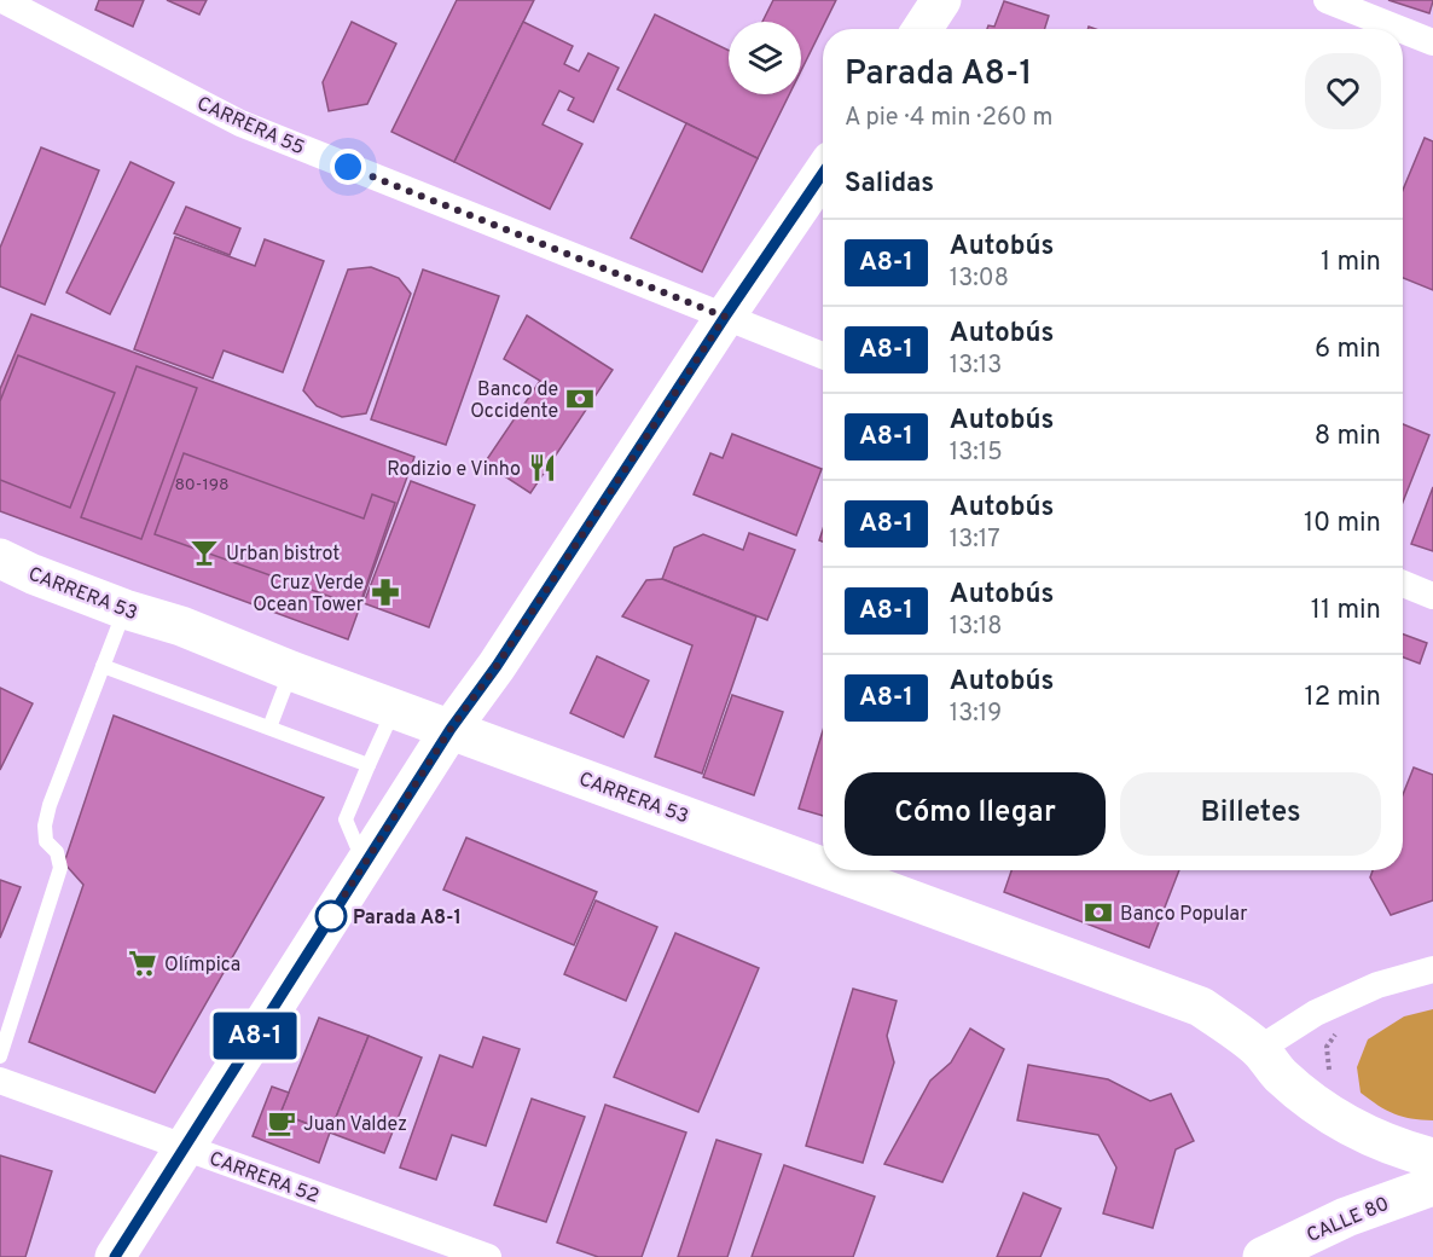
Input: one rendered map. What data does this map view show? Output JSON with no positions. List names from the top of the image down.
{
  "streets": {
    "main road": ["CARRERA 53", "CALLE 80"],
    "street": ["CARRERA 55", "CARRERA 52"]
  },
  "places": {
    "bank": ["Banco de Occidente", "Banco Popular"],
    "restaurant": ["Rodizio e Vinho"],
    "bar": ["Urban bistrot"],
    "pharmacy": ["Cruz Verde Ocean Tower"],
    "other": ["Parada A8-1"],
    "supermarket": ["Olímpica"],
    "cafe": ["Juan Valdez"]
  },
  "lines": ["bus line A8-1"],
  "house_numbers": ["80-198"],
  "page": {
    "on_map": "A8-1",
    "heading": [
      ["Parada A8-1", "A pie · 4 min · 260 m"],
      "Salidas"
    ],
    "list": [
      {
        "mark": "A8-1",
        "name": "Autobús",
        "note": "13:08",
        "value": "1 min"
      },
      {
        "mark": "A8-1",
        "name": "Autobús",
        "note": "13:13",
        "value": "6 min"
      },
      {
        "mark": "A8-1",
        "name": "Autobús",
        "note": "13:15",
        "value": "8 min"
      },
      {
        "mark": "A8-1",
        "name": "Autobús",
        "note": "13:17",
        "value": "10 min"
      },
      {
        "mark": "A8-1",
        "name": "Autobús",
        "note": "13:18",
        "value": "11 min"
      },
      {
        "mark": "A8-1",
        "name": "Autobús",
        "note": "13:19",
        "value": "12 min"
      }
    ],
    "buttons": ["Cómo llegar", "Billetes"]
  }
}
